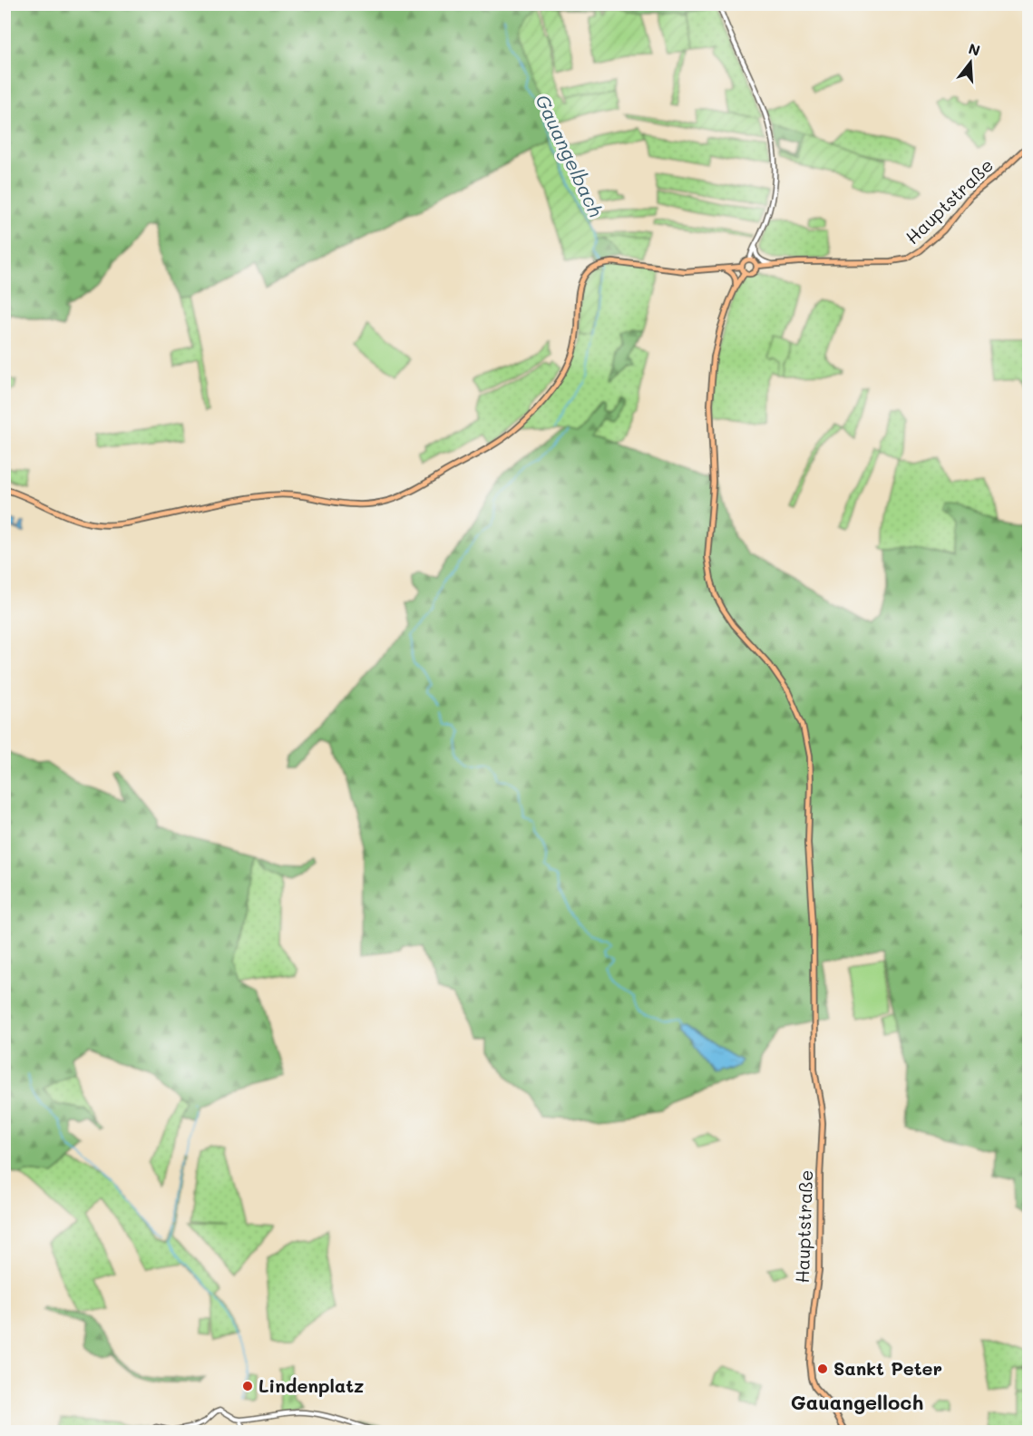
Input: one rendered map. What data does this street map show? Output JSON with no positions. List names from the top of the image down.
{
  "streets": {
    "main road": ["Hauptstraße"]
  },
  "districts": ["Gauangelloch"],
  "water": ["Gauangelbach"],
  "places": ["Sankt Peter", "Lindenplatz"],
  "north": "top"
}
